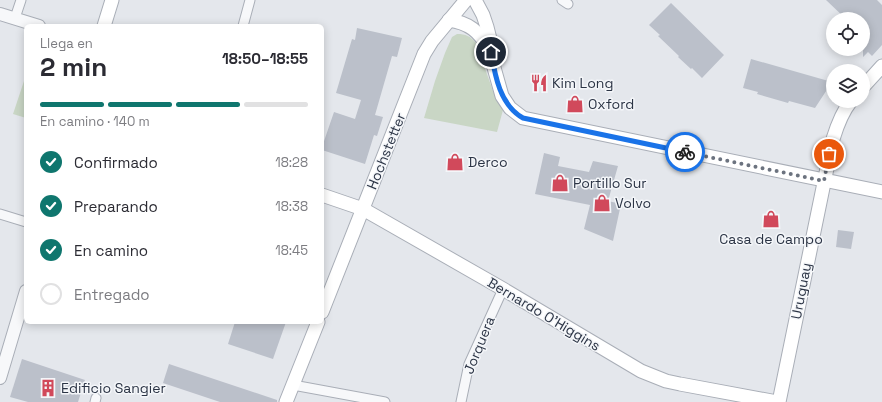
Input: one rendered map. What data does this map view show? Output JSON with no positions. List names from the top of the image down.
{
  "streets": {
    "main road": ["Hochstetter", "Uruguay", "Bernardo O'Higgins"],
    "street": ["Jorquera"]
  },
  "crossings": [
    ["Hochstetter", "Bernardo O'Higgins"],
    ["Uruguay", "Bernardo O'Higgins"],
    ["Bernardo O'Higgins", "Jorquera"]
  ],
  "places": {
    "restaurant": ["Kim Long"],
    "shop": [
      "Oxford",
      "Derco",
      "Portillo Sur",
      "Volvo",
      "Casa de Campo"
    ],
    "building": ["Edificio Sangier"]
  },
  "page": {
    "heading": ["2 min", "Llega en", "18:50–18:55"],
    "bar": "En camino · 140 m",
    "list": [
      ["Confirmado", "18:28"],
      ["Preparando", "18:38"],
      ["En camino", "18:45"],
      "Entregado"
    ]
  }
}
